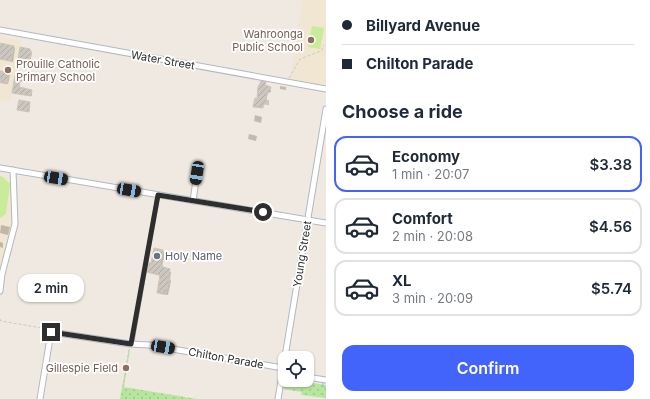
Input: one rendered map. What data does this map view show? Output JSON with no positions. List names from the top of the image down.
{
  "streets": {
    "street": ["Water Street", "Young Street", "Chilton Parade"]
  },
  "places": [
    "Wahroonga Public School",
    "Prouille Catholic Primary School",
    "Holy Name",
    "Gillespie Field"
  ],
  "page": {
    "banner": ["Billyard Avenue", "Chilton Parade"],
    "heading": "Choose a ride",
    "list": [
      {
        "name": "Economy",
        "note": "1 min · 20:07",
        "value": "$3.38"
      },
      {
        "name": "Comfort",
        "note": "2 min · 20:08",
        "value": "$4.56"
      },
      {
        "name": "XL",
        "note": "3 min · 20:09",
        "value": "$5.74"
      }
    ],
    "bubble": "2 min",
    "buttons": "Confirm"
  }
}
